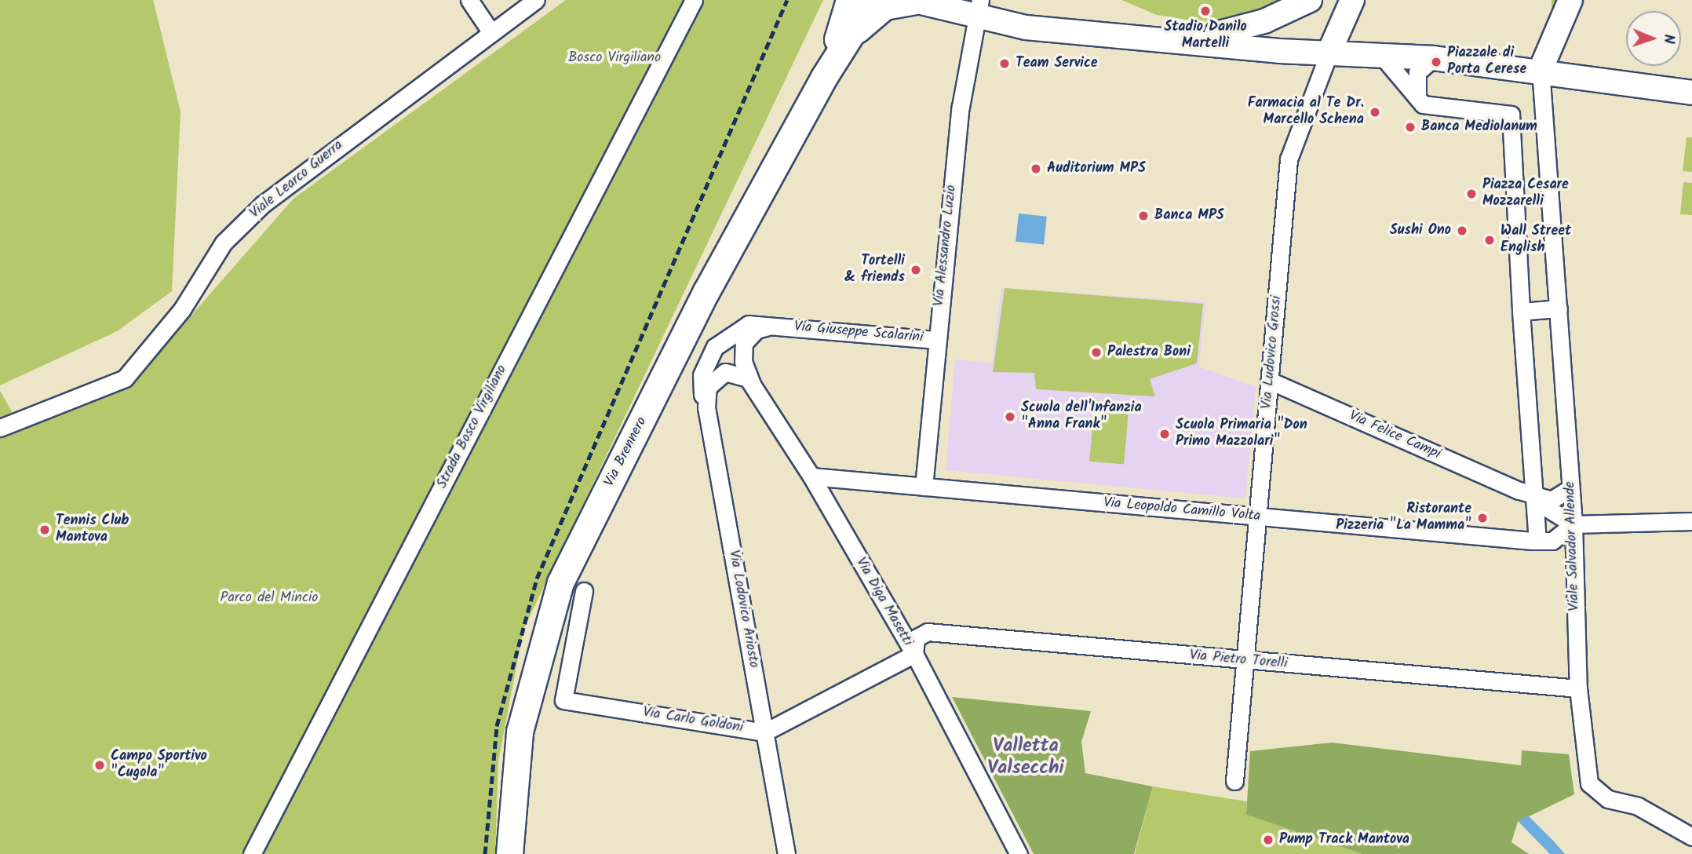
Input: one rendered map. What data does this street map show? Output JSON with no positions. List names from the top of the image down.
{
  "streets": {
    "main road": ["Via Brennero"],
    "street": [
      "Viale Learco Guerra",
      "Via Alessandro Luzio",
      "Via Giuseppe Scalarini",
      "Via Ludovico Grossi",
      "Strada Bosco Virgiliano",
      "Via Felice Campi",
      "Via Leopoldo Camillo Volta",
      "Viale Salvador Allende",
      "Via Diga Masetti",
      "Via Lodovico Ariosto",
      "Via Pietro Torelli",
      "Via Carlo Goldoni"
    ]
  },
  "crossings": [
    ["Via Alessandro Luzio", "Via Giuseppe Scalarini"],
    ["Via Alessandro Luzio", "Via Leopoldo Camillo Volta"],
    ["Via Giuseppe Scalarini", "Via Diga Masetti"],
    ["Via Giuseppe Scalarini", "Via Lodovico Ariosto"],
    ["Via Ludovico Grossi", "Via Felice Campi"],
    ["Via Ludovico Grossi", "Via Leopoldo Camillo Volta"],
    ["Via Ludovico Grossi", "Via Pietro Torelli"],
    ["Via Felice Campi", "Viale Salvador Allende"],
    ["Via Leopoldo Camillo Volta", "Viale Salvador Allende"],
    ["Via Leopoldo Camillo Volta", "Via Diga Masetti"],
    ["Viale Salvador Allende", "Via Pietro Torelli"],
    ["Via Diga Masetti", "Via Lodovico Ariosto"],
    ["Via Diga Masetti", "Via Pietro Torelli"],
    ["Via Lodovico Ariosto", "Via Carlo Goldoni"]
  ],
  "districts": ["Valletta Valsecchi"],
  "parks": ["Bosco Virgiliano", "Parco del Mincio"],
  "places": [
    "Stadio Danilo Martelli",
    "Piazzale di Porta Cerese",
    "Team Service",
    "Farmacia al Te Dr. Marcello Schena",
    "Banca Mediolanum",
    "Auditorium MPS",
    "Piazza Cesare Mozzarelli",
    "Banca MPS",
    "Sushi Ono",
    "Wall Street English",
    "Tortelli & friends",
    "Palestra Boni",
    "Scuola dell'Infanzia \"Anna Frank\"",
    "Scuola Primaria \"Don Primo Mazzolari\"",
    "Ristorante Pizzeria \"La Mamma\"",
    "Tennis Club Mantova",
    "Campo Sportivo \"Cugola\"",
    "Pump Track Mantova"
  ],
  "north": "right"
}
